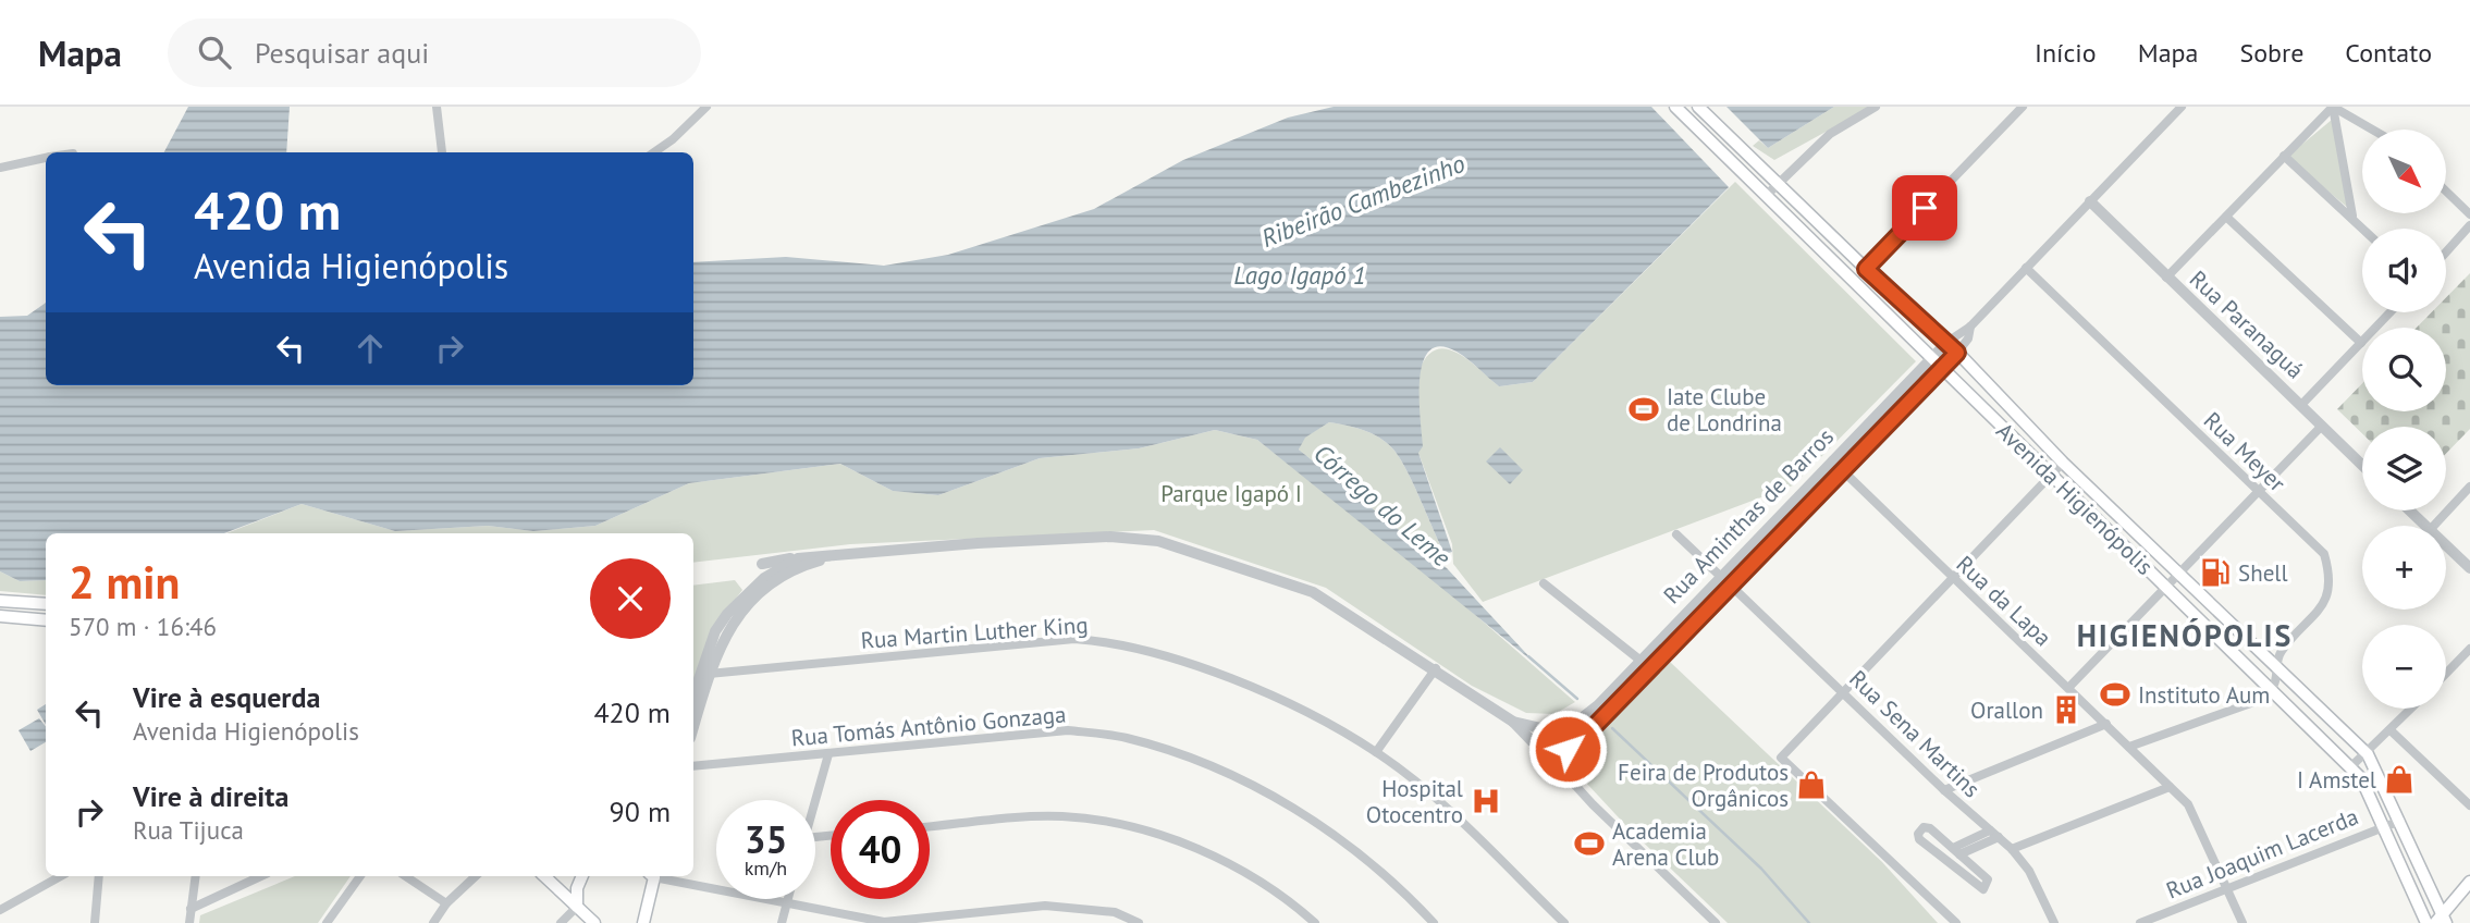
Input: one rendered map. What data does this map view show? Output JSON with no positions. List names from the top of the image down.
{
  "streets": {
    "main road": ["Avenida Higienópolis"],
    "street": [
      "Rua Paranaguá",
      "Rua Meyer",
      "Rua Aminthas de Barros",
      "Rua da Lapa",
      "Rua Martin Luther King",
      "Rua Tomás Antônio Gonzaga",
      "Rua Sena Martins",
      "Rua Joaquim Lacerda"
    ]
  },
  "crossings": [
    ["Rua Paranaguá", "Rua Aminthas de Barros"],
    ["Rua Meyer", "Avenida Higienópolis"],
    ["Rua Meyer", "Rua Aminthas de Barros"],
    ["Avenida Higienópolis", "Rua Aminthas de Barros"],
    ["Avenida Higienópolis", "Rua Joaquim Lacerda"],
    ["Rua Aminthas de Barros", "Rua da Lapa"],
    ["Rua Aminthas de Barros", "Rua Sena Martins"],
    ["Rua da Lapa", "Rua Joaquim Lacerda"]
  ],
  "districts": ["HIGIENÓPOLIS"],
  "water": ["Ribeirão Cambezinho", "Lago Igapó 1", "Córrego do Leme"],
  "parks": ["Parque Igapó I"],
  "places": {
    "sports": ["Iate Clube de Londrina", "Instituto Aum", "Academia Arena Club"],
    "fuel station": ["Shell"],
    "building": ["Orallon"],
    "shop": ["I Amstel", "Feira de Produtos Orgânicos"],
    "hospital": ["Hospital Otocentro"]
  },
  "north": "bottom right",
  "page": {
    "header": "Mapa",
    "search": "Pesquisar aqui",
    "nav": [
      "Início",
      "Mapa",
      "Sobre",
      "Contato"
    ],
    "map_buttons": ["+", "−"],
    "turn": ["420 m", "Avenida Higienópolis"],
    "heading": ["2 min", "570 m · 16:46"],
    "list": [
      {
        "name": "Vire à esquerda",
        "note": "Avenida Higienópolis",
        "value": "420 m"
      },
      {
        "name": "Vire à direita",
        "note": "Rua Tijuca",
        "value": "90 m"
      }
    ],
    "speed": "35 km/h",
    "limit": "40"
  }
}
